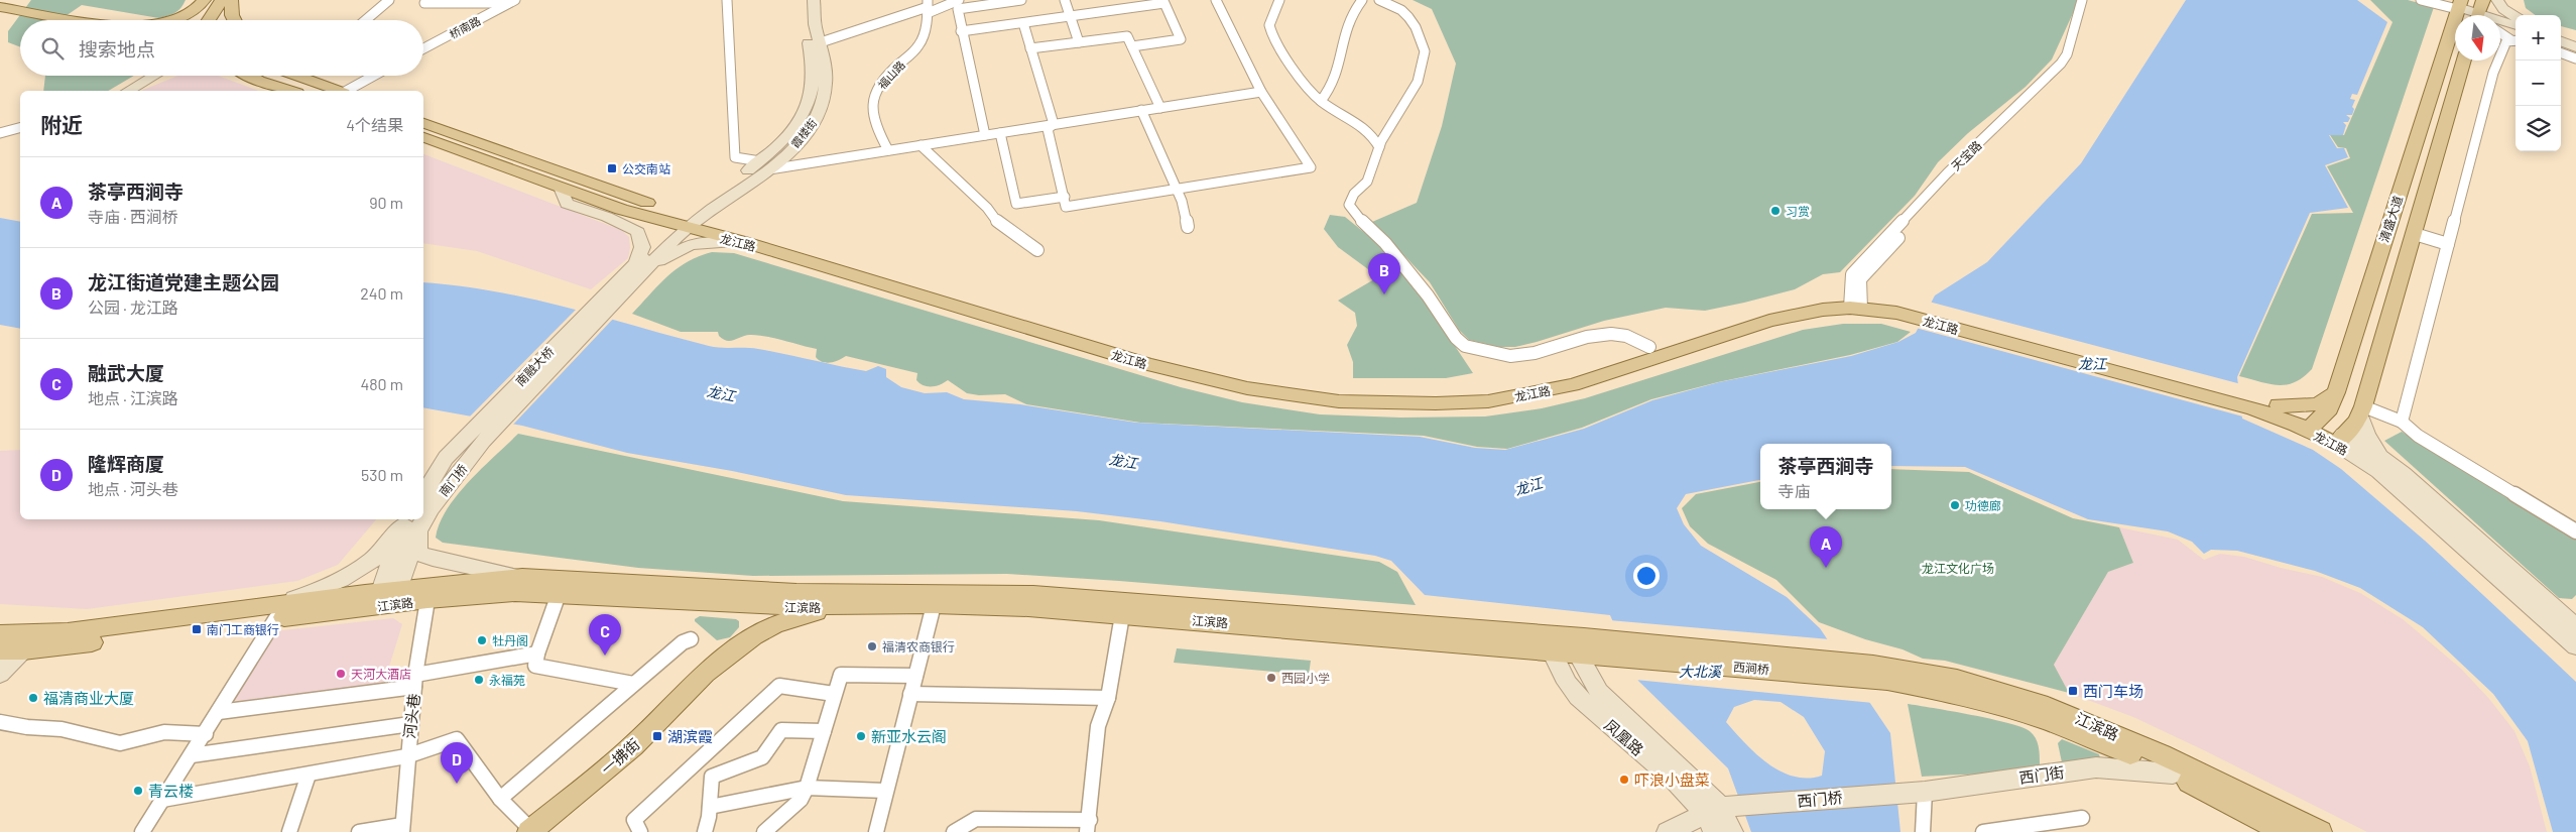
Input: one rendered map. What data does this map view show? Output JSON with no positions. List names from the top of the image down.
{
  "streets": {
    "main road": [
      "清盛大道",
      "龙江路",
      "江滨路",
      "西涧桥",
      "一拂街"
    ],
    "street": [
      "桥南路",
      "福山路",
      "霞楼街",
      "天宝路",
      "南融大桥",
      "南门桥",
      "河头巷",
      "凤凰路",
      "西门街",
      "西门桥"
    ]
  },
  "crossings": [
    ["霞楼街", "龙江路"],
    ["天宝路", "龙江路"],
    ["清盛大道", "龙江路"],
    ["南融大桥", "南门桥"],
    ["南门桥", "江滨路"],
    ["江滨路", "西涧桥"],
    ["江滨路", "河头巷"],
    ["江滨路", "凤凰路"],
    ["江滨路", "一拂街"],
    ["江滨路", "西门街"],
    ["凤凰路", "西门桥"],
    ["西门街", "西门桥"]
  ],
  "water": ["龙江", "大北溪"],
  "parks": ["龙江文化广场"],
  "places": {
    "transit": [
      "公交南站",
      "南门工商银行",
      "西门车场",
      "湖滨霞"
    ],
    "other": [
      "习赏",
      "功德廊",
      "牡丹阁",
      "福清农商银行",
      "天河大酒店",
      "西园小学",
      "永福苑",
      "福清商业大厦",
      "新亚水云阁",
      "吓浪小盘菜",
      "青云楼"
    ]
  },
  "north": "bottom",
  "page": {
    "map_buttons": ["+", "−"],
    "search": "搜索地点",
    "heading": ["附近", "4个结果"],
    "list": [
      {
        "mark": "A",
        "name": "茶亭西涧寺",
        "note": "寺庙 · 西涧桥",
        "value": "90 m"
      },
      {
        "mark": "B",
        "name": "龙江街道党建主题公园",
        "note": "公园 · 龙江路",
        "value": "240 m"
      },
      {
        "mark": "C",
        "name": "融武大厦",
        "note": "地点 · 江滨路",
        "value": "480 m"
      },
      {
        "mark": "D",
        "name": "隆辉商厦",
        "note": "地点 · 河头巷",
        "value": "530 m"
      }
    ],
    "pins": [
      "B",
      "A",
      "C",
      "D"
    ],
    "popup": ["茶亭西涧寺", "寺庙"]
  }
}
